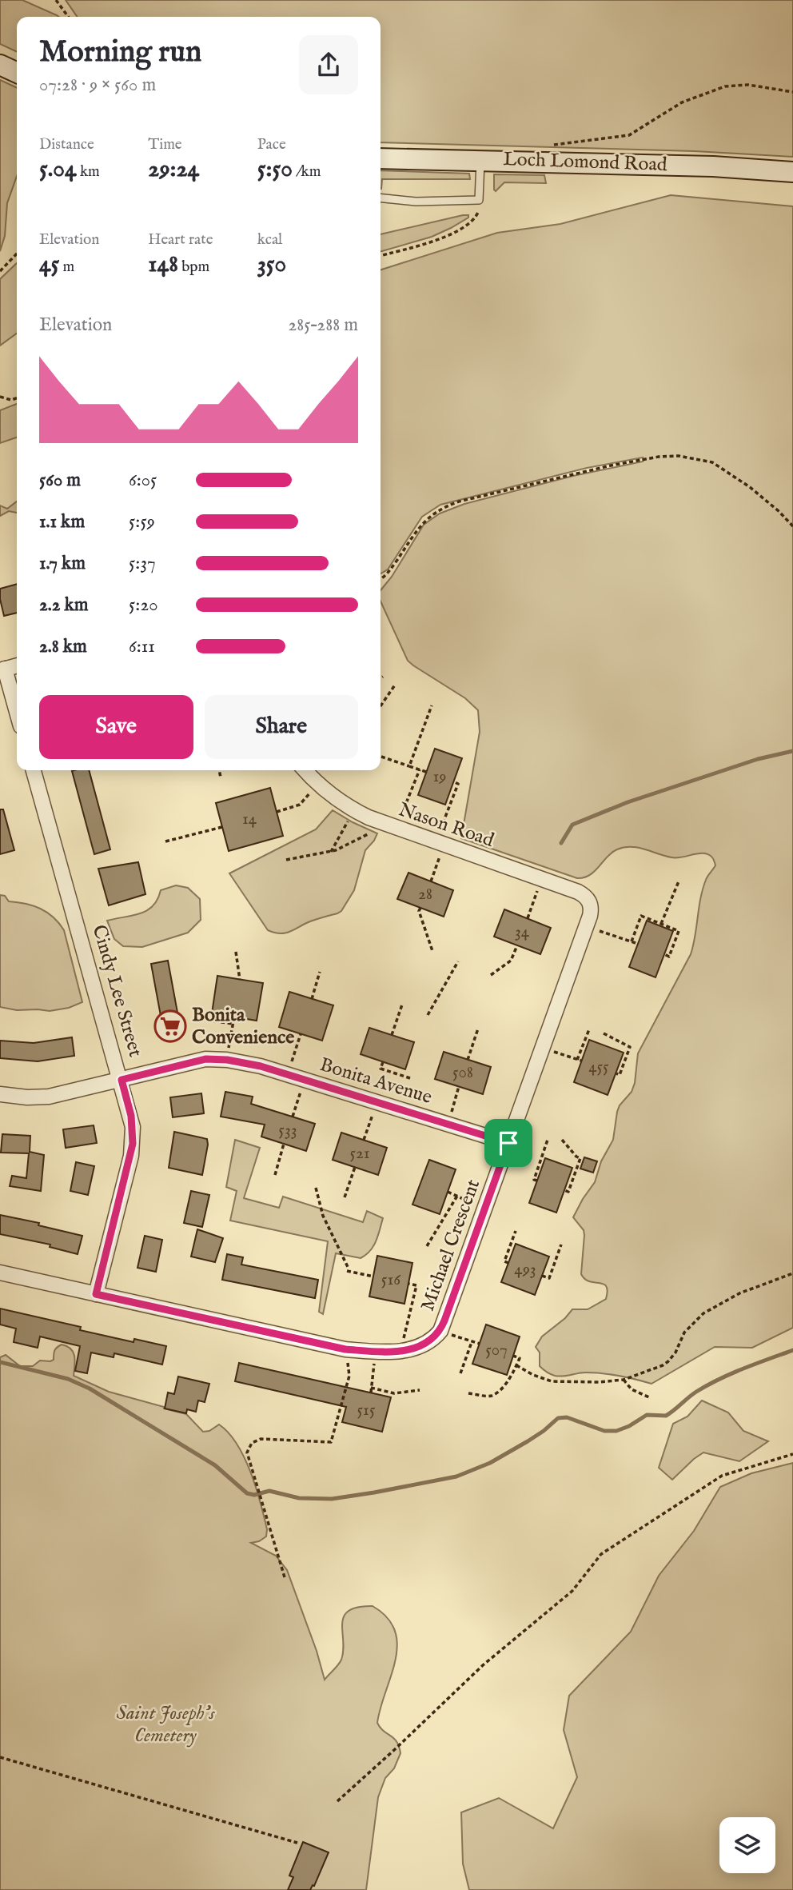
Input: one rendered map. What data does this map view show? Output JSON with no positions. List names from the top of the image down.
{
  "streets": {
    "main road": ["Loch Lomond Road"],
    "street": [
      "Nason Road",
      "Cindy Lee Street",
      "Bonita Avenue",
      "Michael Crescent"
    ]
  },
  "crossings": [
    ["Nason Road", "Michael Crescent"],
    ["Cindy Lee Street", "Bonita Avenue"],
    ["Cindy Lee Street", "Michael Crescent"],
    ["Bonita Avenue", "Michael Crescent"]
  ],
  "parks": ["Saint Joseph's Cemetery"],
  "places": {
    "supermarket": ["Bonita Convenience"]
  },
  "house_numbers": [
    "19",
    "14",
    "28",
    "34",
    "455",
    "508",
    "533",
    "521",
    "493",
    "516",
    "507",
    "515"
  ],
  "page": {
    "heading": ["Morning run", "07:28 · 9 × 560 m"],
    "stats": [
      ["Distance", "5.04 km"],
      ["Time", "29:24"],
      ["Pace", "5:50 /km"],
      ["Elevation", "45 m"],
      ["Heart rate", "148 bpm"],
      ["kcal", "350"]
    ],
    "chart": ["Elevation", "285–288 m"],
    "list": [
      {
        "name": "560 m",
        "note": "6:05"
      },
      {
        "name": "1.1 km",
        "note": "5:59"
      },
      {
        "name": "1.7 km",
        "note": "5:37"
      },
      {
        "name": "2.2 km",
        "note": "5:20"
      },
      {
        "name": "2.8 km",
        "note": "6:11"
      }
    ],
    "buttons": ["Save", "Share"]
  }
}
